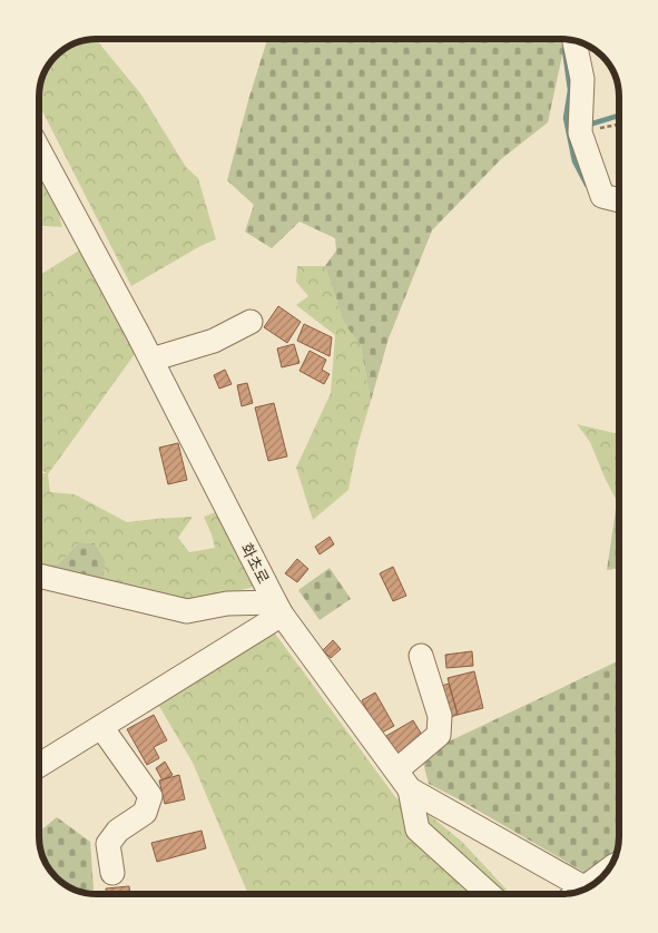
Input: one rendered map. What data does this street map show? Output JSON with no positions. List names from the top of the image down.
{
  "streets": {
    "street": ["화초로"]
  }
}
